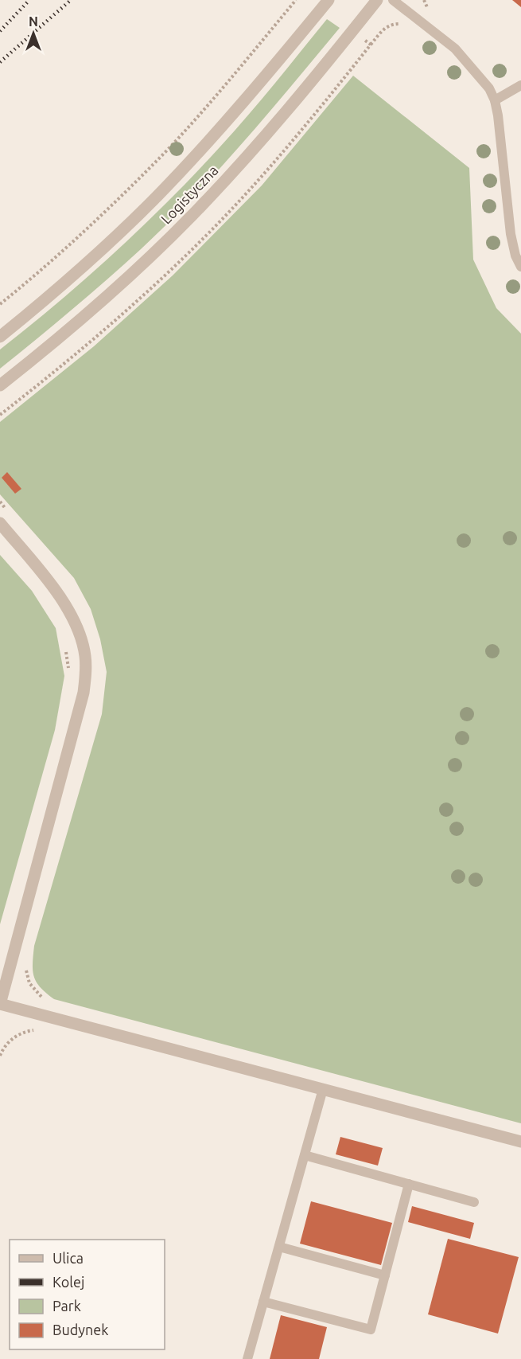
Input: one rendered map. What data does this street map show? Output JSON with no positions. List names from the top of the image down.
{
  "streets": {
    "street": ["Logistyczna"]
  },
  "legend": [
    "Ulica",
    "Kolej",
    "Park",
    "Budynek"
  ],
  "north": "top"
}
